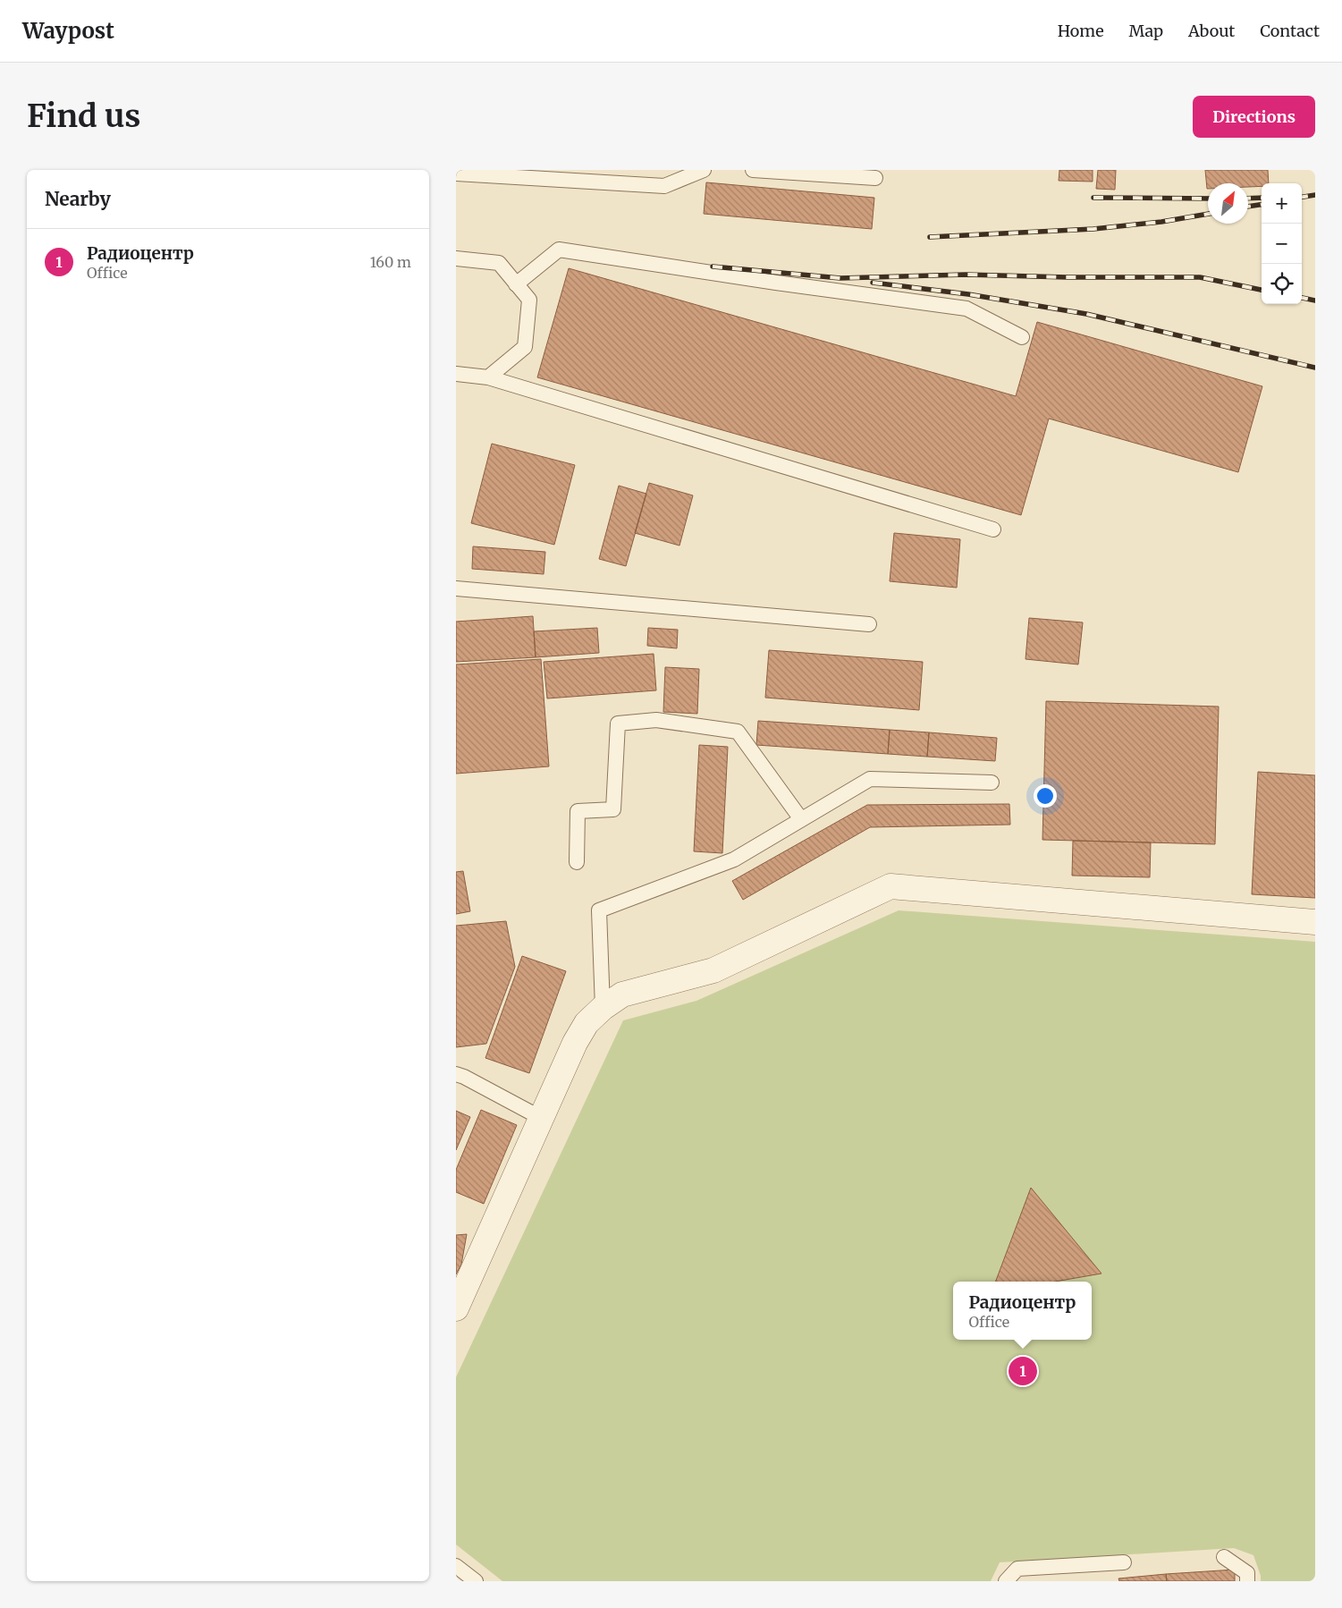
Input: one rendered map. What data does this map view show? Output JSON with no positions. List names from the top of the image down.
{
  "north": "top right",
  "page": {
    "header": "Waypost",
    "nav": [
      "Home",
      "Map",
      "About",
      "Contact"
    ],
    "buttons": "Directions",
    "title": "Find us",
    "heading": "Nearby",
    "map_buttons": ["+", "−"],
    "list": [
      {
        "mark": "1",
        "name": "Радиоцентр",
        "note": "Office",
        "value": "160 m"
      }
    ],
    "popup": ["Радиоцентр", "Office"],
    "pins": "1"
  }
}
